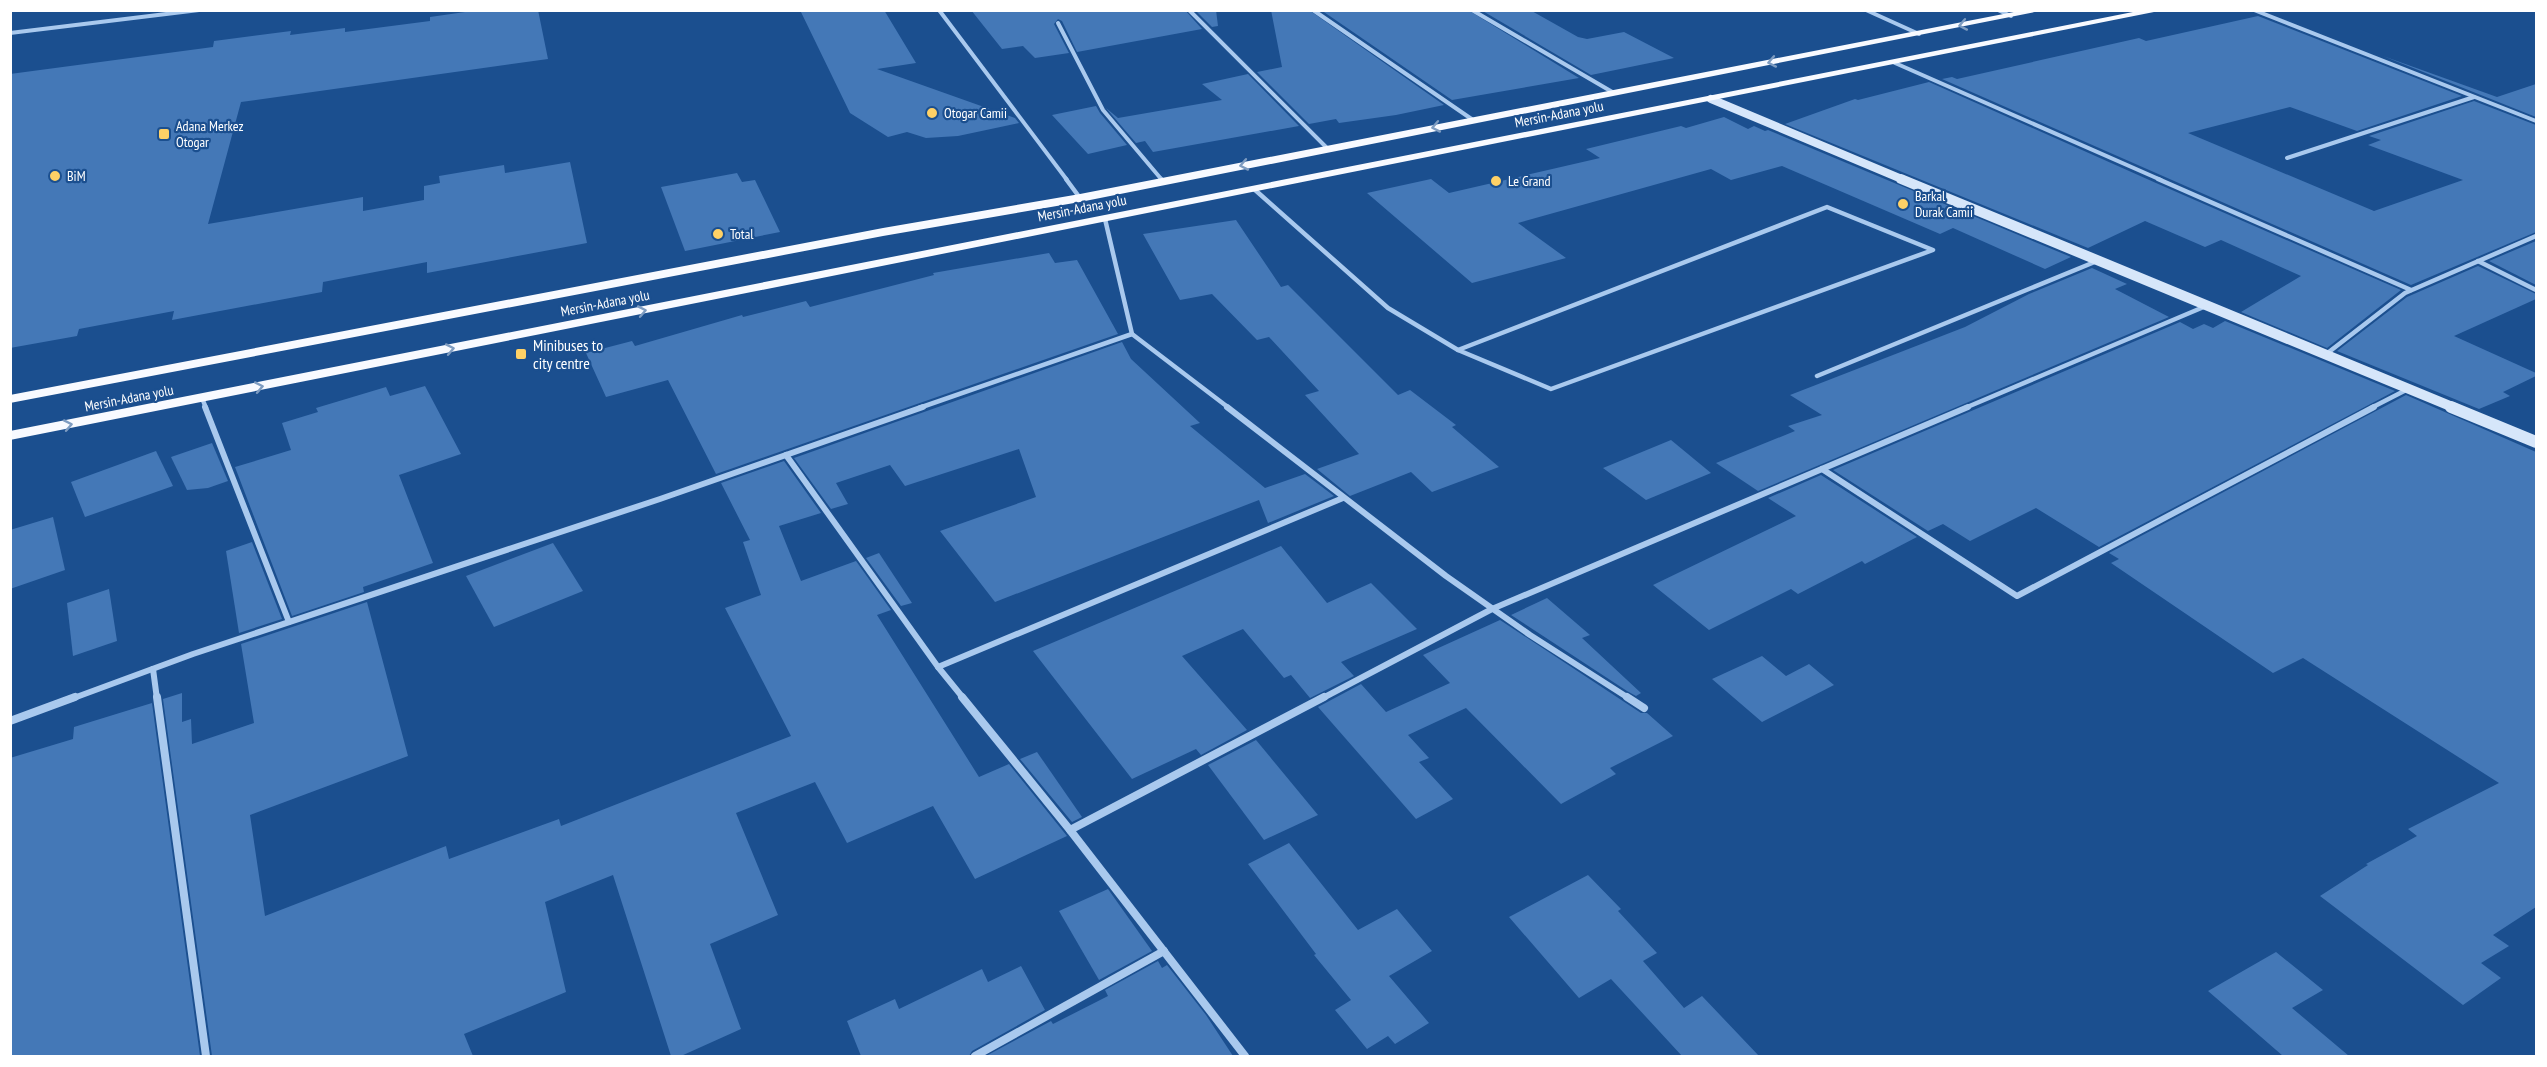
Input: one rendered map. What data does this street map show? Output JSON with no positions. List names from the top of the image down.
{
  "streets": {
    "highway": ["Mersin-Adana yolu"]
  },
  "places": {
    "other": [
      "Otogar Camii",
      "BiM",
      "Le Grand",
      "Barkal Durak Camii",
      "Total"
    ],
    "transit": ["Adana Merkez Otogar", "Minibuses to city centre"]
  }
}
